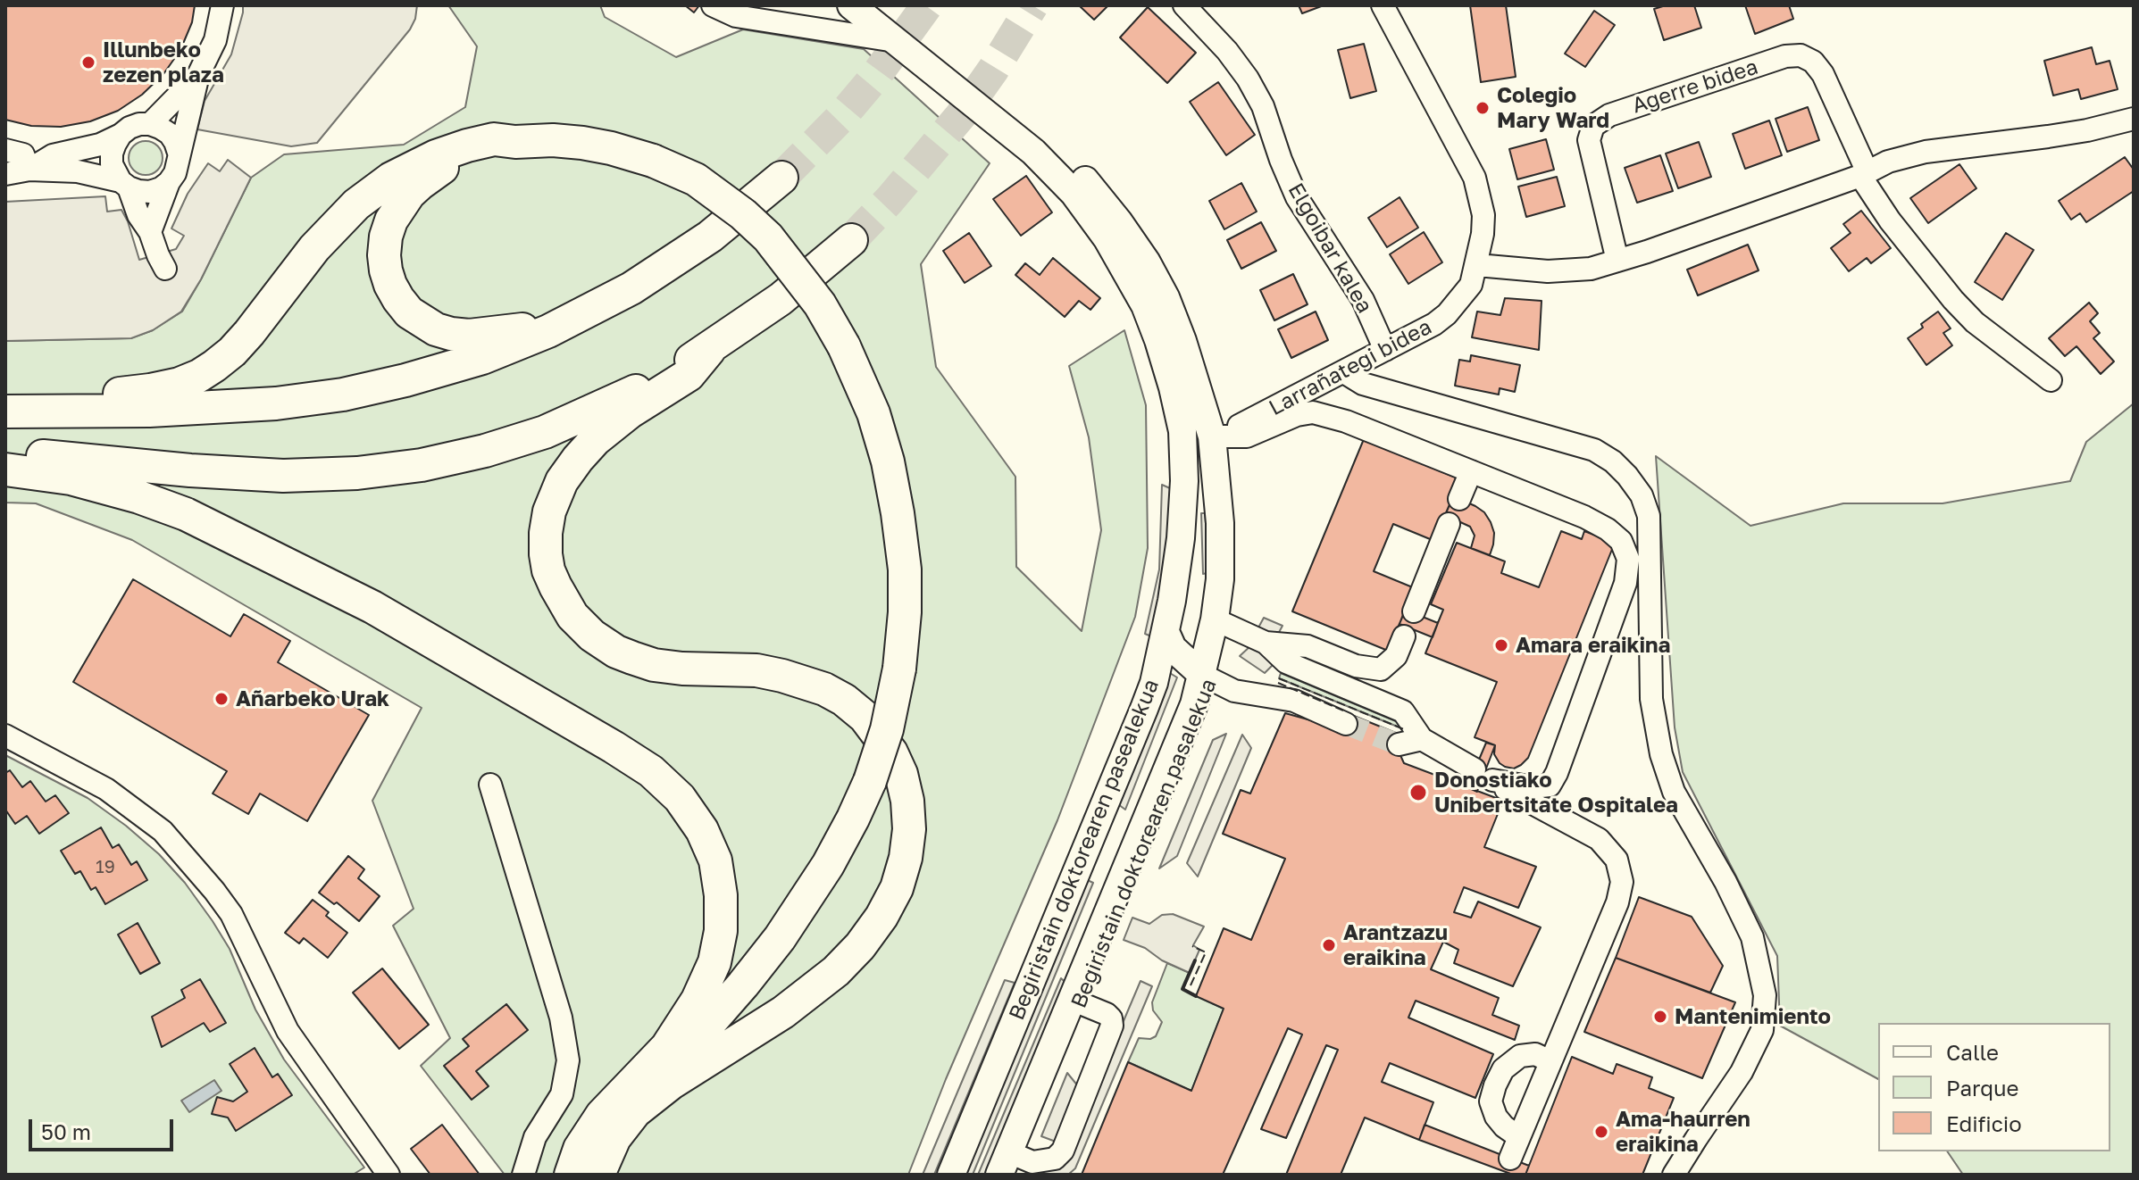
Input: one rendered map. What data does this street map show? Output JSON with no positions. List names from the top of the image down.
{
  "streets": {
    "main road": ["Begiristain doktorearen pasealekua"],
    "street": [
      "Agerre bidea",
      "Elgoibar kalea",
      "Larrañategi bidea",
      "Begiristain doktorearen pasalekua"
    ]
  },
  "crossings": [
    ["Elgoibar kalea", "Larrañategi bidea"],
    ["Larrañategi bidea", "Begiristain doktorearen pasealekua"]
  ],
  "places": [
    "Illunbeko zezen plaza",
    "Colegio Mary Ward",
    "Amara eraikina",
    "Añarbeko Urak",
    "Donostiako Unibertsitate Ospitalea",
    "Arantzazu eraikina",
    "Mantenimiento",
    "Ama-haurren eraikina"
  ],
  "house_numbers": ["19"],
  "legend": ["Calle", "Parque", "Edificio"],
  "scale_bar": "50 m"
}
